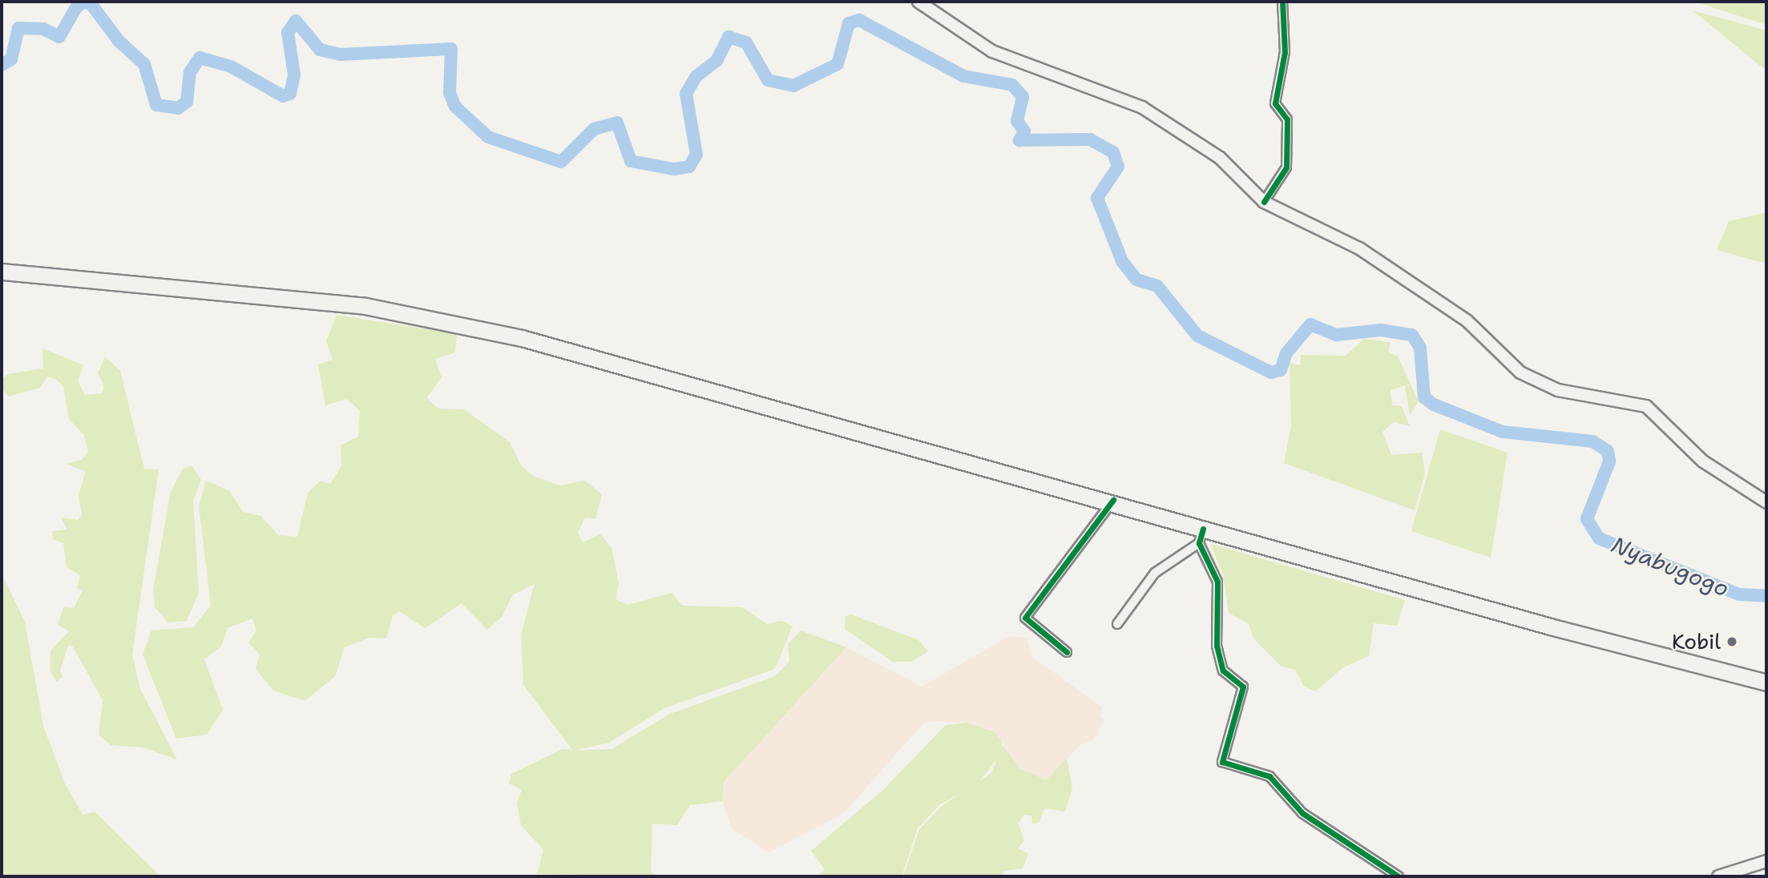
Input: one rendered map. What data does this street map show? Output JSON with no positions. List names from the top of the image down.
{
  "water": ["Nyabugogo"],
  "places": ["Kobil"]
}
